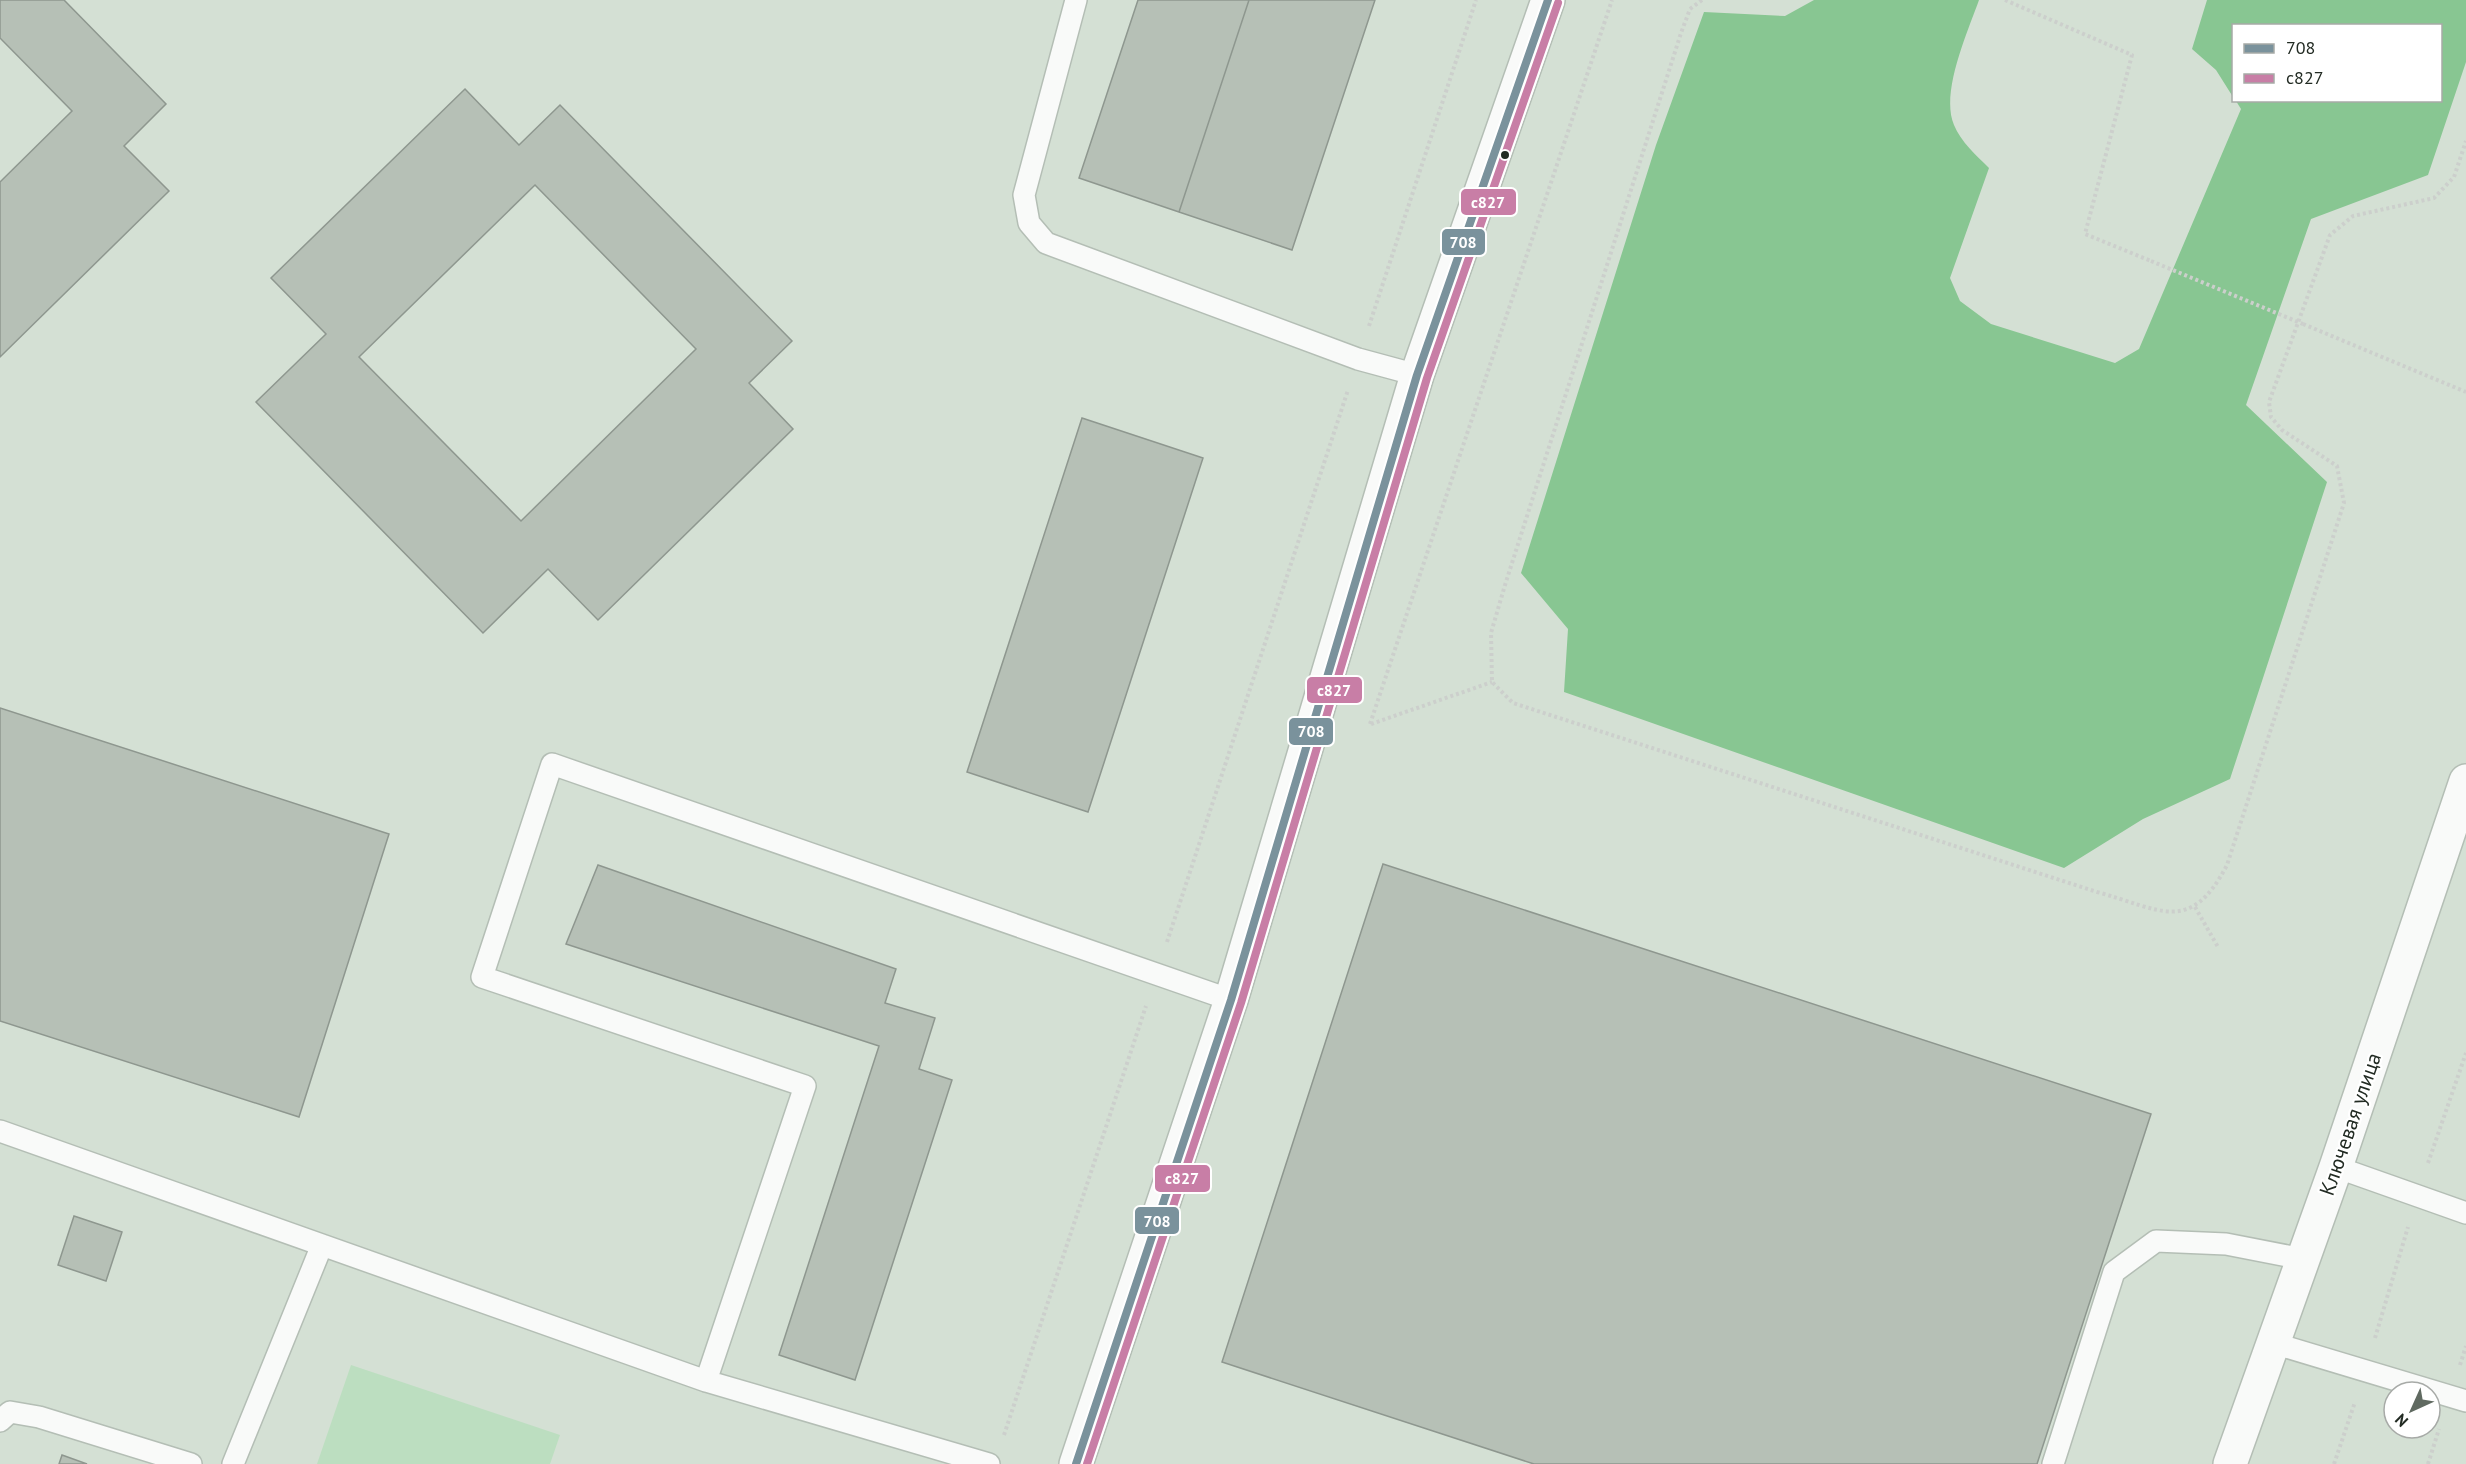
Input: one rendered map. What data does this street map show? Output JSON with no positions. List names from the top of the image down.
{
  "streets": {
    "street": ["Ключевая улица"]
  },
  "lines": ["transit line 708", "transit line с827"],
  "legend": ["708", "с827"],
  "north": "bottom left"
}
